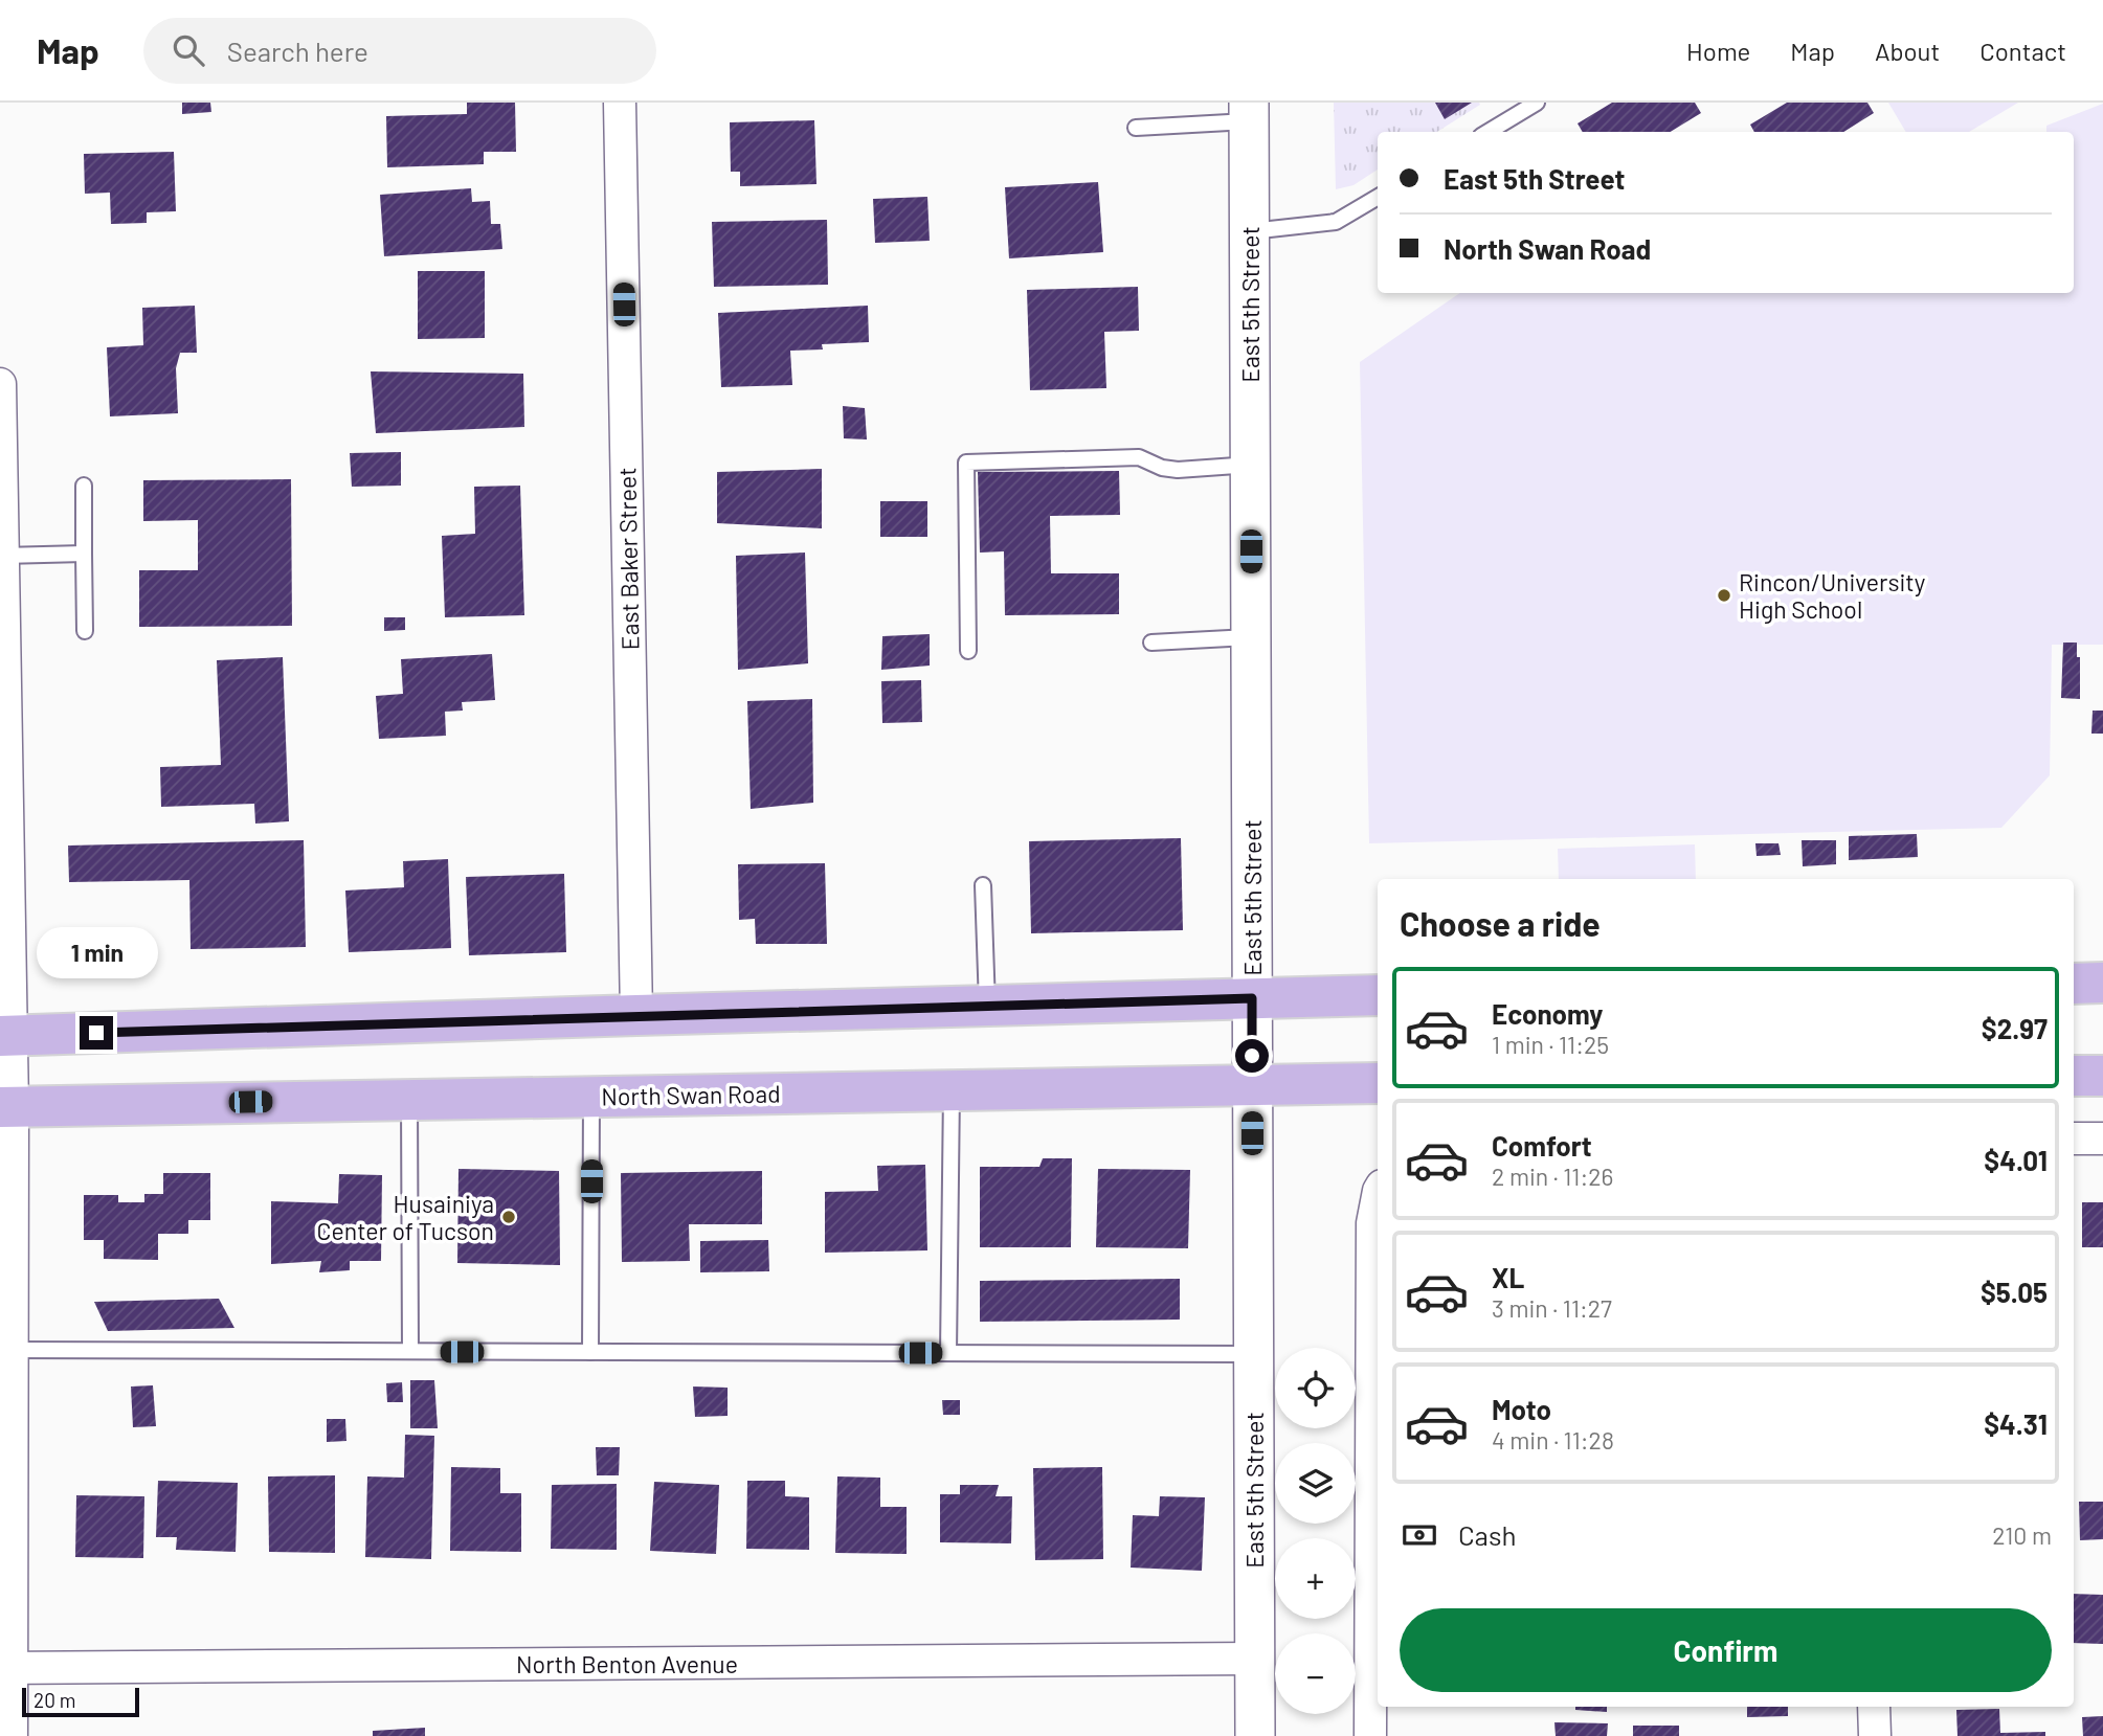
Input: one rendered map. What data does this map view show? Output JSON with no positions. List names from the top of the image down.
{
  "streets": {
    "main road": ["North Swan Road"],
    "street": ["East 5th Street", "East Baker Street", "North Benton Avenue"]
  },
  "crossings": [
    ["East 5th Street", "North Swan Road"],
    ["East 5th Street", "North Benton Avenue"]
  ],
  "places": ["Rincon/University High School", "Husainiya Center of Tucson"],
  "scale_bar": "20 m",
  "page": {
    "header": "Map",
    "search": "Search here",
    "nav": [
      "Home",
      "Map",
      "About",
      "Contact"
    ],
    "banner": ["East 5th Street", "North Swan Road"],
    "heading": "Choose a ride",
    "bubble": "1 min",
    "list": [
      {
        "name": "Economy",
        "note": "1 min · 11:25",
        "value": "$2.97"
      },
      {
        "name": "Comfort",
        "note": "2 min · 11:26",
        "value": "$4.01"
      },
      {
        "name": "XL",
        "note": "3 min · 11:27",
        "value": "$5.05"
      },
      {
        "name": "Moto",
        "note": "4 min · 11:28",
        "value": "$4.31"
      }
    ],
    "map_buttons": ["+", "−"],
    "pay": ["Cash", "210 m"],
    "buttons": "Confirm",
    "scale": "20 m"
  }
}
